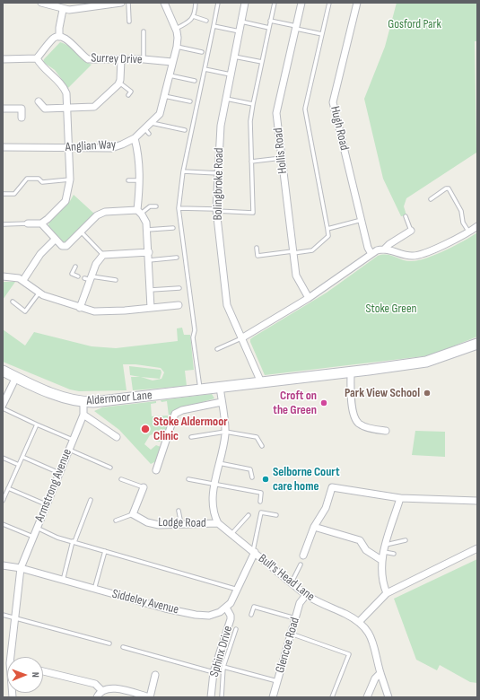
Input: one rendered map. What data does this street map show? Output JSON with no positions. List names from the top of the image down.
{
  "streets": {
    "street": [
      "Surrey Drive",
      "Hugh Road",
      "Anglian Way",
      "Hollis Road",
      "Bolingbroke Road",
      "Aldermoor Lane",
      "Armstrong Avenue",
      "Lodge Road",
      "Bull's Head Lane",
      "Siddeley Avenue",
      "Glencoe Road",
      "Sphinx Drive"
    ]
  },
  "crossings": [
    ["Surrey Drive", "Anglian Way"],
    ["Aldermoor Lane", "Armstrong Avenue"],
    ["Aldermoor Lane", "Bull's Head Lane"],
    ["Armstrong Avenue", "Siddeley Avenue"],
    ["Lodge Road", "Bull's Head Lane"],
    ["Bull's Head Lane", "Glencoe Road"],
    ["Siddeley Avenue", "Sphinx Drive"]
  ],
  "parks": ["Gosford Park", "Stoke Green"],
  "places": [
    "Park View School",
    "Croft on the Green",
    "Stoke Aldermoor Clinic",
    "Selborne Court care home"
  ],
  "north": "right"
}
